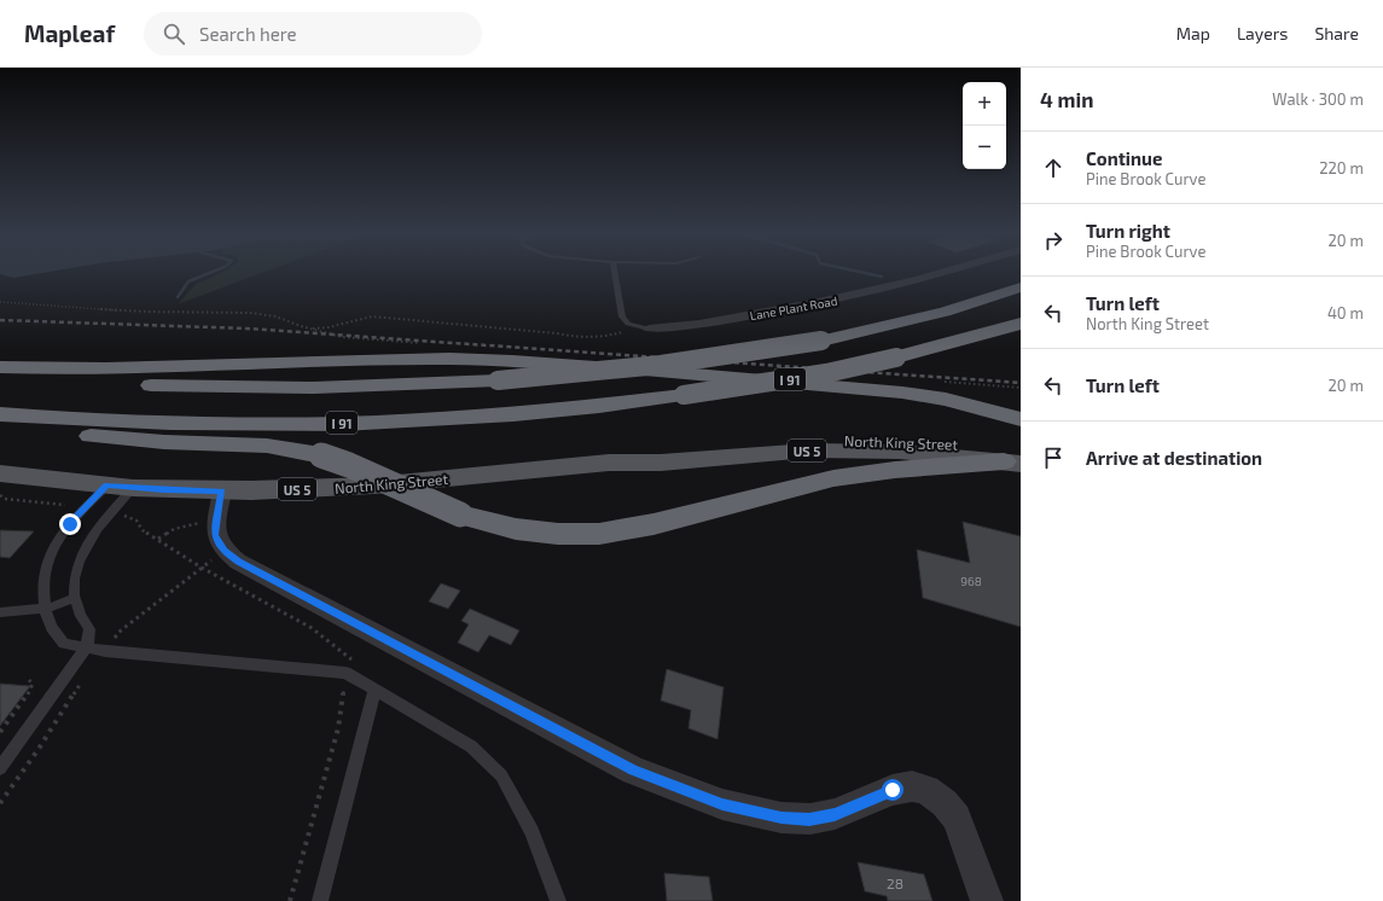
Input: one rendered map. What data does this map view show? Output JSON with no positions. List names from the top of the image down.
{
  "streets": {
    "highway": ["I 91"],
    "main road": ["North King Street", "US 5"],
    "street": ["Lane Plant Road"]
  },
  "house_numbers": ["968", "28"],
  "page": {
    "header": "Mapleaf",
    "search": "Search here",
    "nav": ["Map", "Layers", "Share"],
    "heading": ["4 min", "Walk · 300 m"],
    "map_buttons": ["+", "−"],
    "list": [
      ["Continue", "Pine Brook Curve", "220 m"],
      ["Turn right", "Pine Brook Curve", "20 m"],
      ["Turn left", "North King Street", "40 m"],
      ["Turn left", "20 m"],
      "Arrive at destination"
    ]
  }
}
